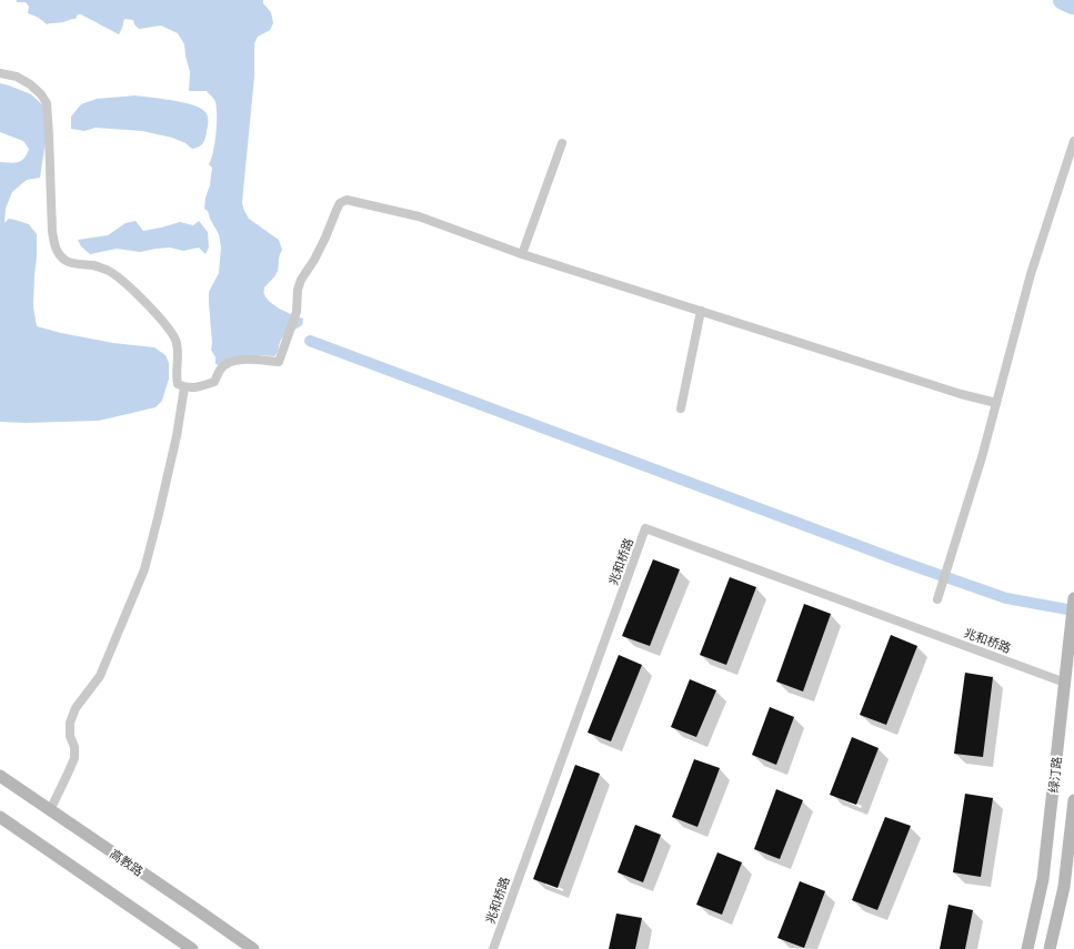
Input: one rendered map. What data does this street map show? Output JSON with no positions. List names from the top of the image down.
{
  "streets": {
    "main road": ["绿汀路", "高教路"],
    "street": ["兆和桥路"]
  },
  "crossings": [
    ["兆和桥路", "绿汀路"]
  ]
}
